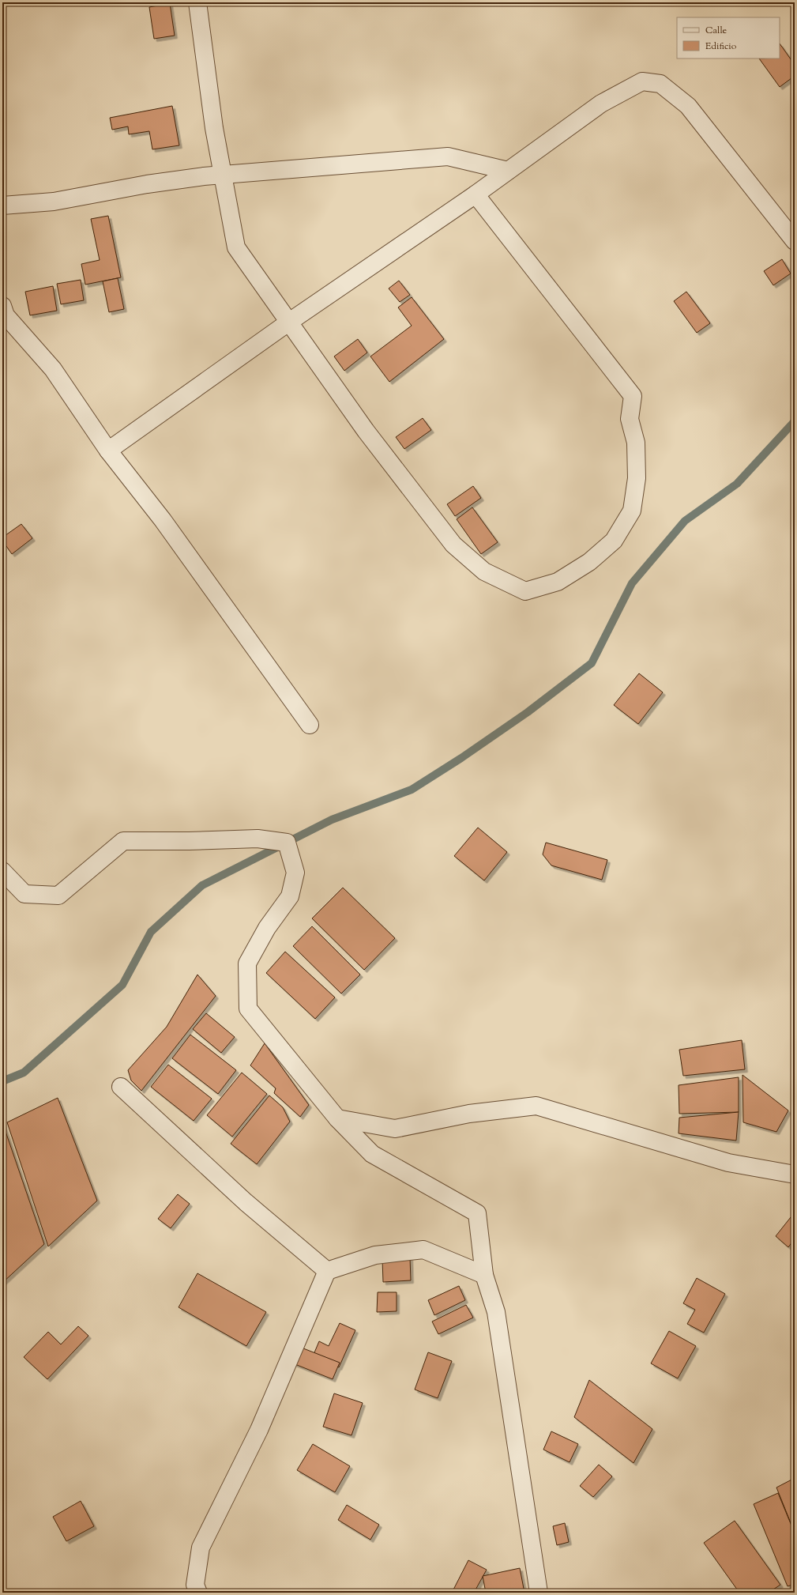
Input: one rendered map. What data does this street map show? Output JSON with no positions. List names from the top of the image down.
{
  "legend": ["Calle", "Edificio"]
}
